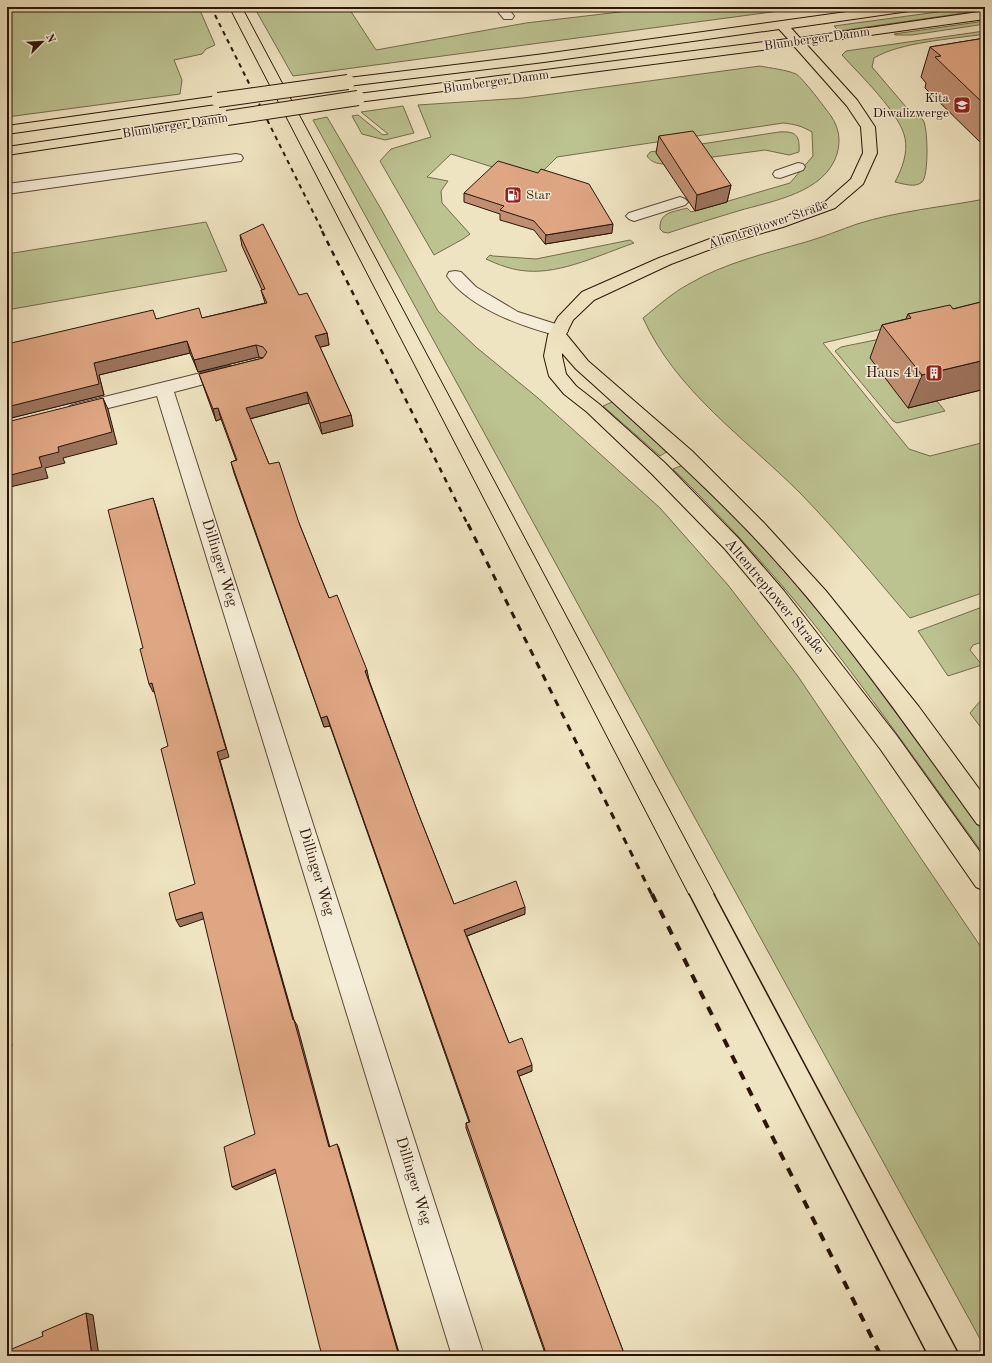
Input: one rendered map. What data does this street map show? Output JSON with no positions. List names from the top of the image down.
{
  "streets": {
    "main road": ["Blumberger Damm", "Altentreptower Straße"],
    "street": ["Dillinger Weg"]
  },
  "crossings": [
    ["Blumberger Damm", "Altentreptower Straße"]
  ],
  "places": {
    "school or university": ["Kita Diwalizwerge"],
    "fuel station": ["Star"],
    "building": ["Haus 41"]
  },
  "north": "top right"
}
